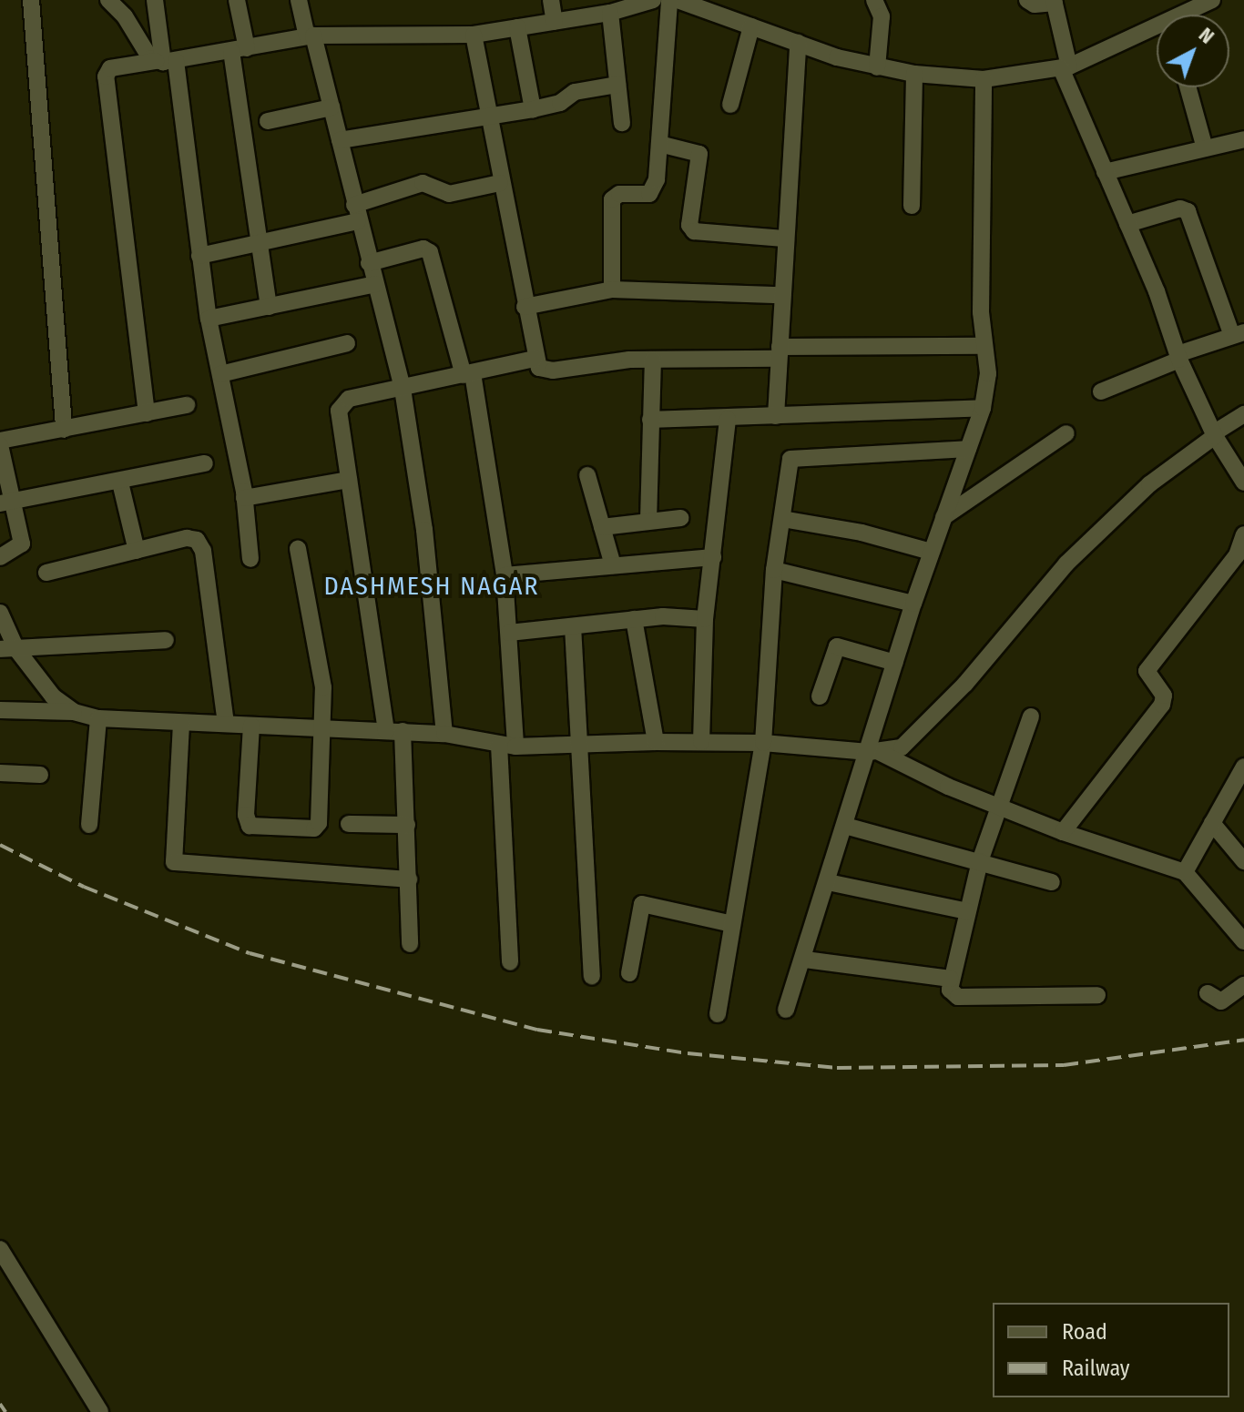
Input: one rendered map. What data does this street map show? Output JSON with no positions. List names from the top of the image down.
{
  "districts": ["DASHMESH NAGAR"],
  "legend": ["Road", "Railway"],
  "north": "top right"
}
